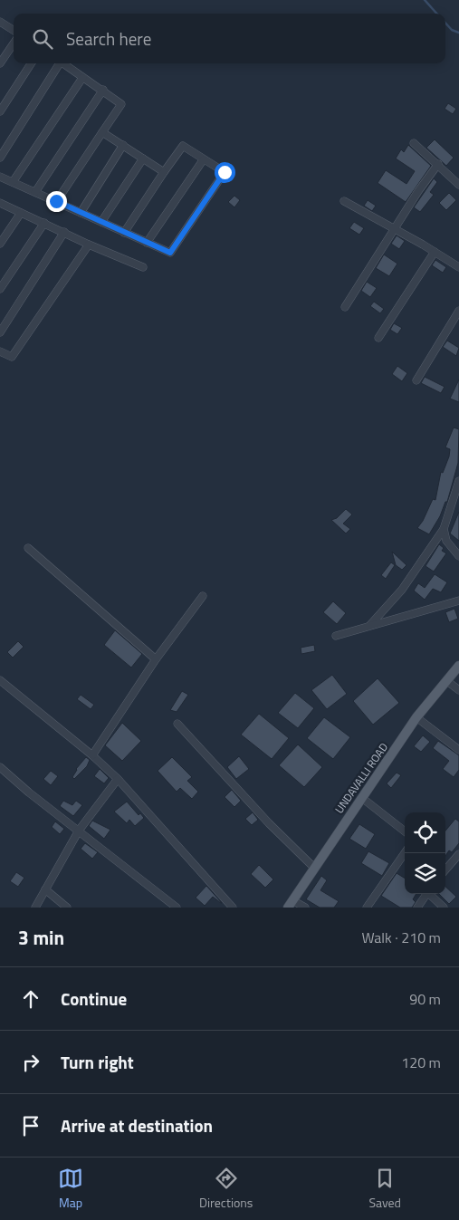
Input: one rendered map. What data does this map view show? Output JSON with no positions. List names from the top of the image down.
{
  "streets": {
    "main road": ["UNDAVALLI ROAD"]
  },
  "page": {
    "search": "Search here",
    "heading": ["3 min", "Walk · 210 m"],
    "list": [
      ["Continue", "90 m"],
      ["Turn right", "120 m"],
      "Arrive at destination"
    ],
    "nav": ["Map", "Directions", "Saved"]
  }
}
